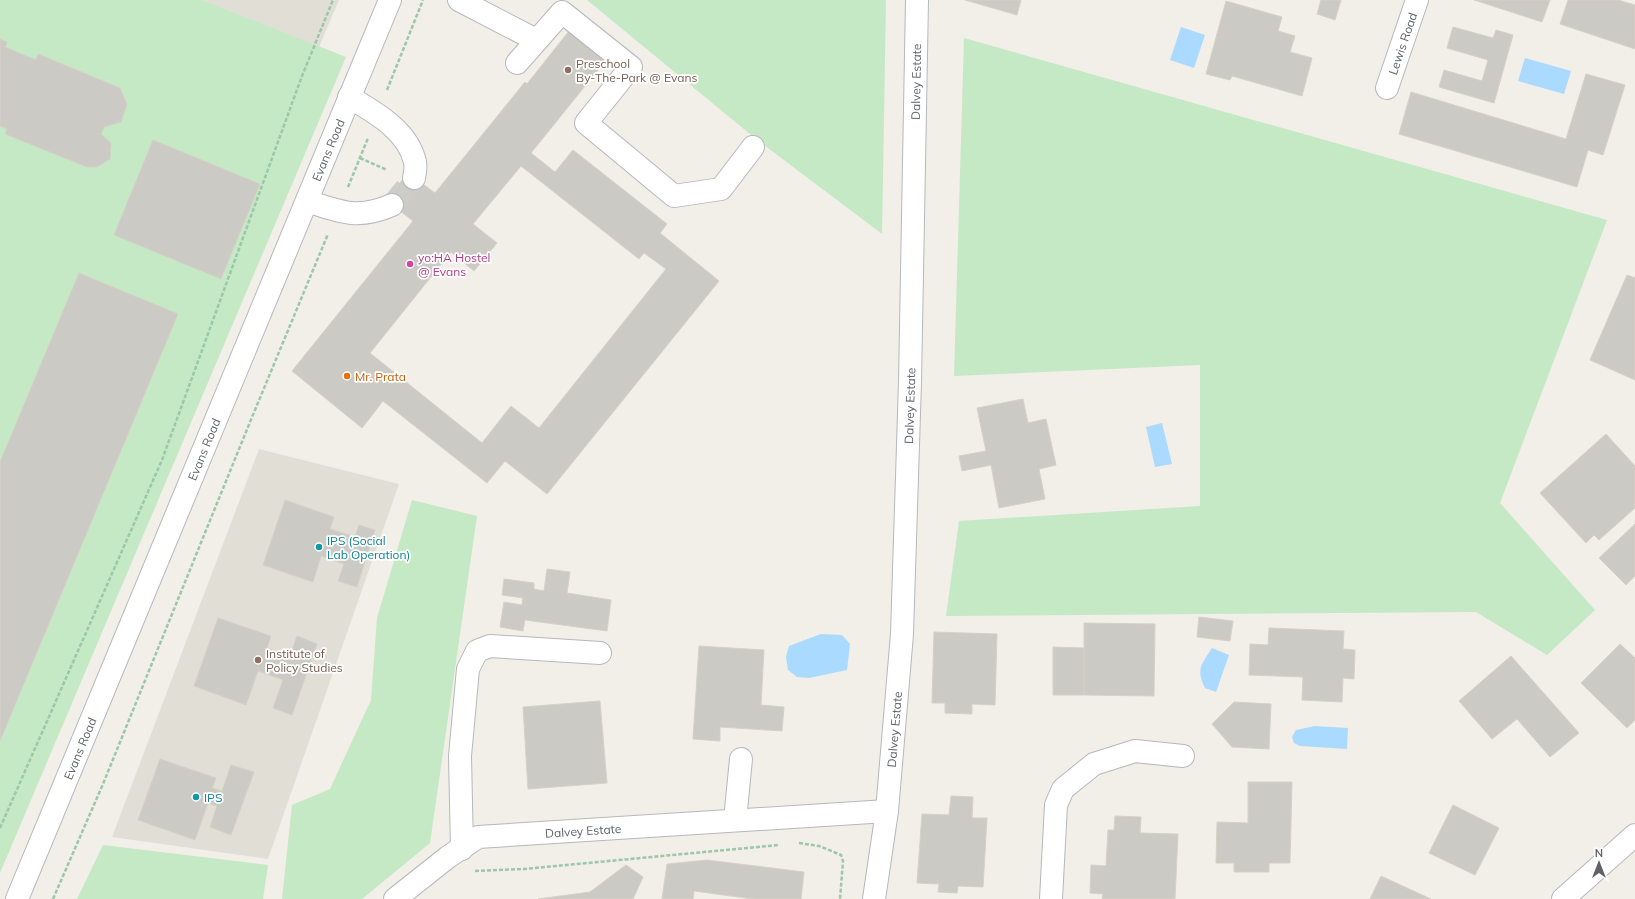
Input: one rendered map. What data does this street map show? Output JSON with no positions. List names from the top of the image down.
{
  "streets": {
    "street": ["Lewis Road", "Dalvey Estate", "Evans Road"]
  },
  "places": [
    "Preschool By-The-Park @ Evans",
    "yo:HA Hostel @ Evans",
    "Mr. Prata",
    "IPS (Social Lab Operation)",
    "Institute of Policy Studies",
    "IPS"
  ],
  "north": "top"
}
